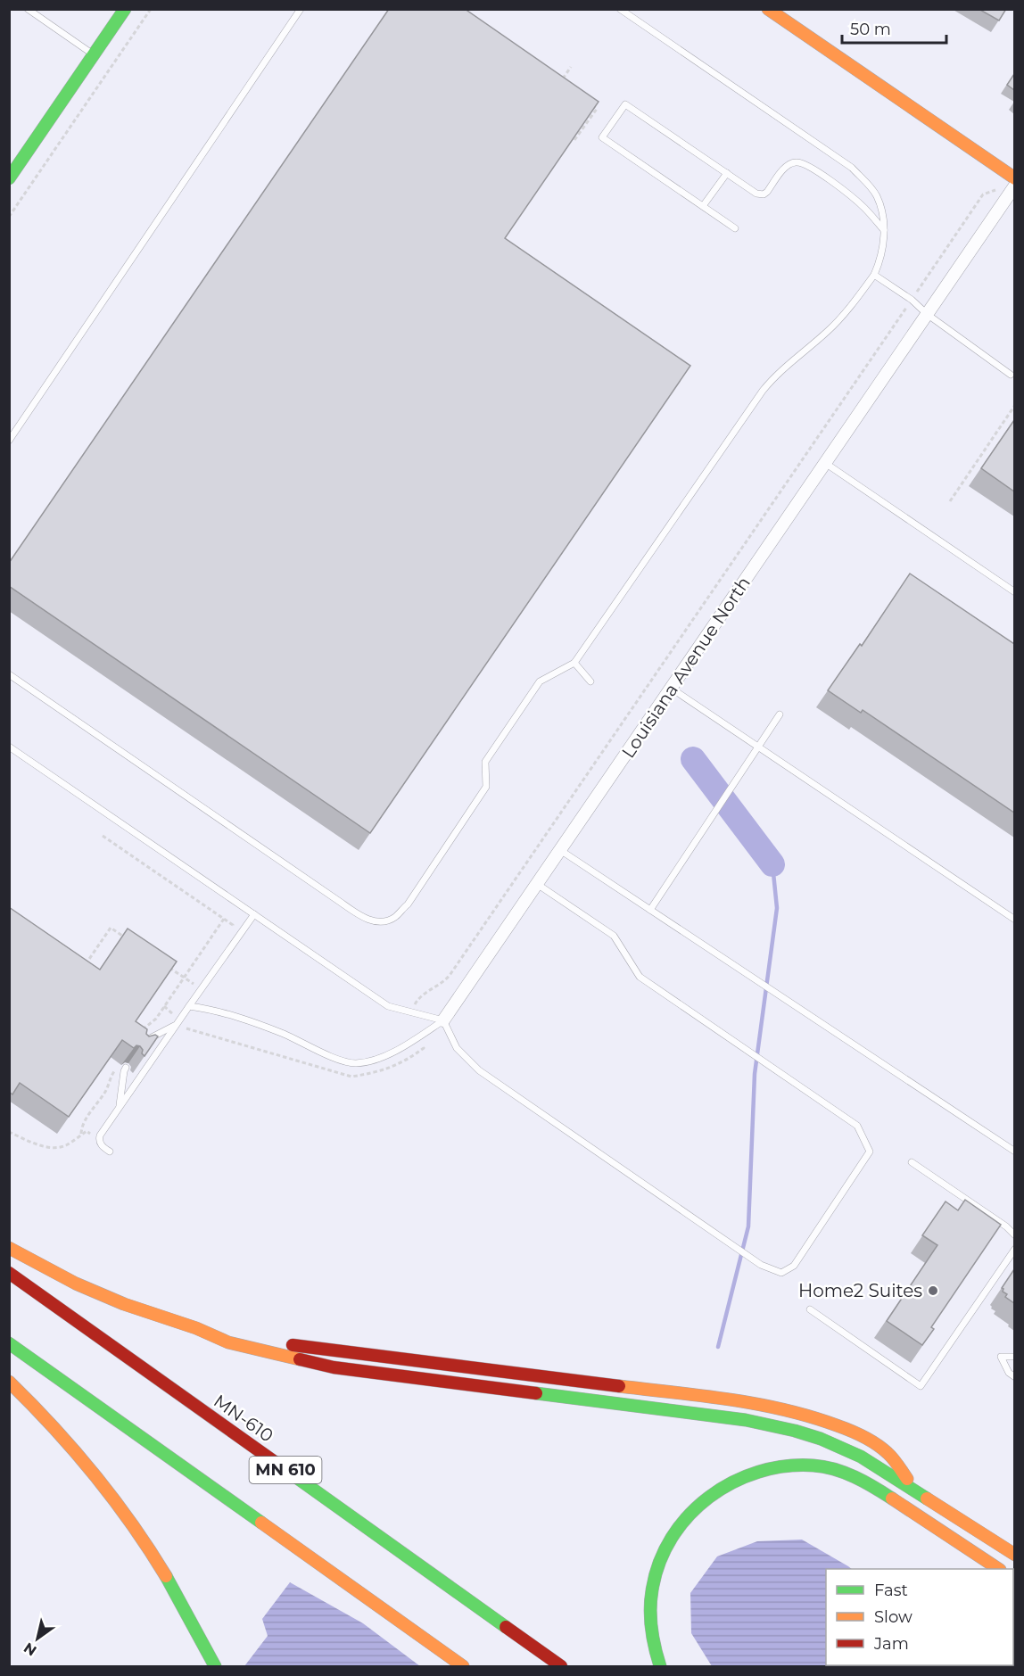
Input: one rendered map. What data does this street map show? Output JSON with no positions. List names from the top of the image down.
{
  "streets": {
    "main road": ["MN-610", "MN 610"],
    "street": ["Louisiana Avenue North"]
  },
  "places": ["Home2 Suites"],
  "legend": ["Fast", "Slow", "Jam"],
  "scale_bar": "50 m",
  "north": "bottom left"
}
